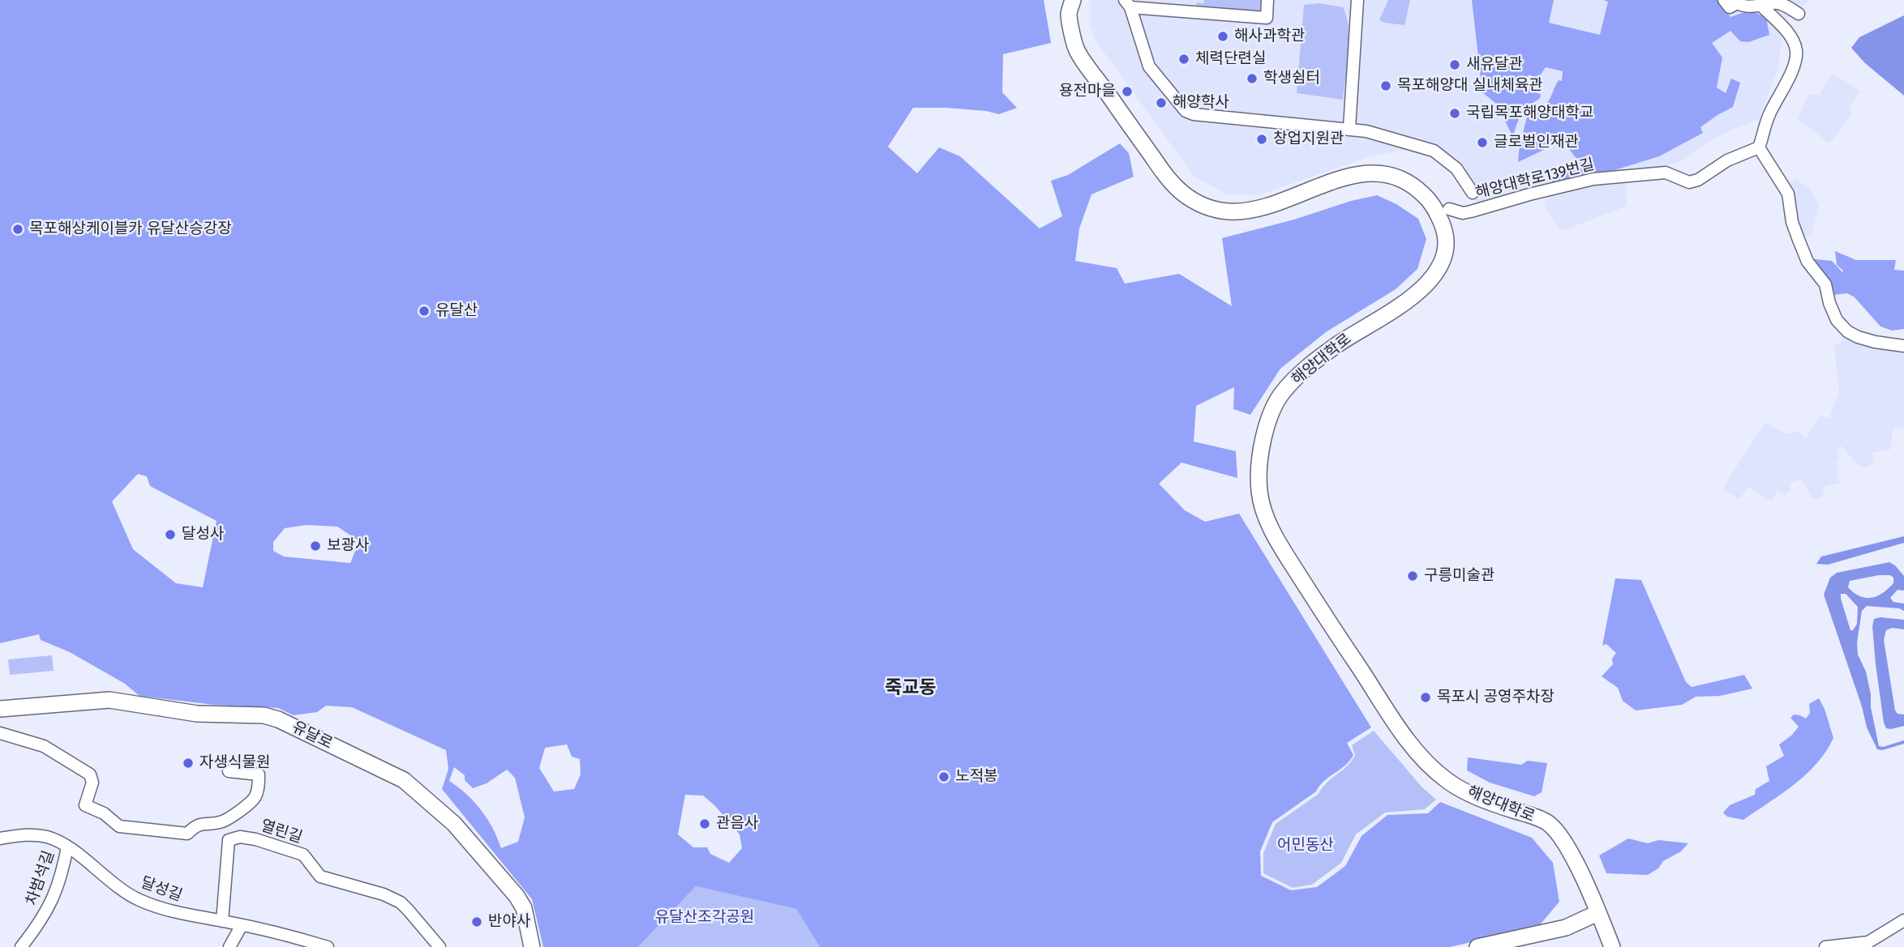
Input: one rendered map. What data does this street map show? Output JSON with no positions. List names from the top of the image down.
{
  "streets": {
    "street": [
      "해양대학로139번길",
      "해양대학로",
      "유달로",
      "열린길",
      "차범석길",
      "달성길"
    ]
  },
  "crossings": [
    ["열린길", "달성길"],
    ["차범석길", "달성길"]
  ],
  "districts": ["죽교동"],
  "parks": ["어민동산", "유달산조각공원"],
  "places": [
    "해사과학관",
    "체력단련실",
    "새유달관",
    "학생쉼터",
    "목포해양대 실내체육관",
    "용전마을",
    "해양학사",
    "국립목포해양대학교",
    "창업지원관",
    "글로벌인재관",
    "목포해상케이블카 유달산승강장",
    "유달산",
    "달성사",
    "보광사",
    "구릉미술관",
    "목포시 공영주차장",
    "자생식물원",
    "노적봉",
    "관음사",
    "반야사"
  ]
}
